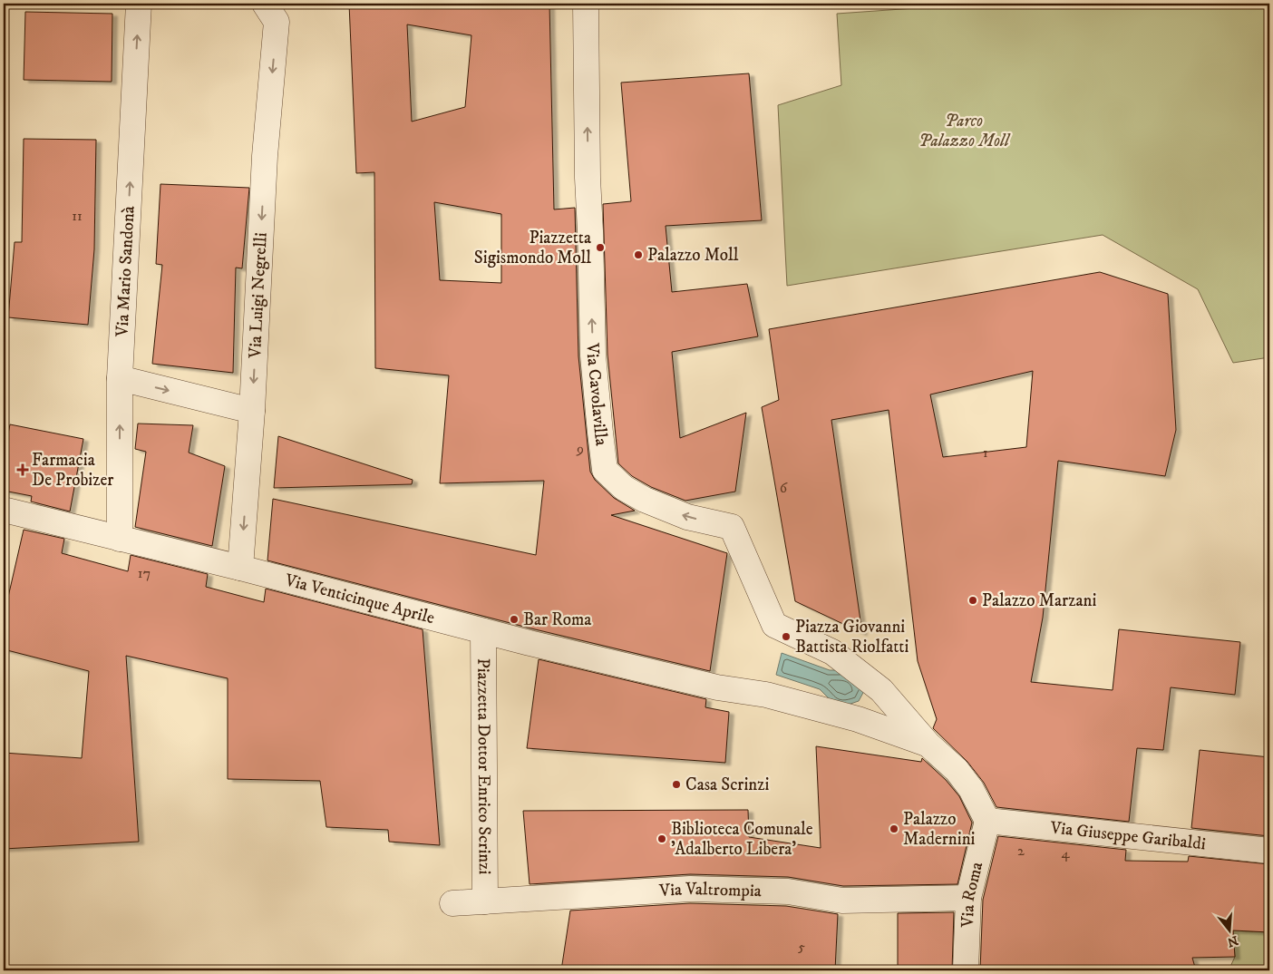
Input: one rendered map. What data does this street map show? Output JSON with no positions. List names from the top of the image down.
{
  "streets": {
    "street": [
      "Via Mario Sandonà",
      "Via Luigi Negrelli",
      "Via Cavolavilla",
      "Via Venticinque Aprile",
      "Piazzetta Dottor Enrico Scrinzi",
      "Via Giuseppe Garibaldi",
      "Via Valtrompia",
      "Via Roma"
    ]
  },
  "crossings": [
    ["Via Mario Sandonà", "Via Venticinque Aprile"],
    ["Via Luigi Negrelli", "Via Venticinque Aprile"],
    ["Via Cavolavilla", "Via Venticinque Aprile"],
    ["Via Venticinque Aprile", "Piazzetta Dottor Enrico Scrinzi"],
    ["Piazzetta Dottor Enrico Scrinzi", "Via Valtrompia"],
    ["Via Giuseppe Garibaldi", "Via Roma"],
    ["Via Valtrompia", "Via Roma"]
  ],
  "one_way": ["Via Mario Sandonà", "Via Luigi Negrelli", "Via Cavolavilla"],
  "parks": ["Parco Palazzo Moll"],
  "places": {
    "other": [
      "Piazzetta Sigismondo Moll",
      "Palazzo Moll",
      "Palazzo Marzani",
      "Bar Roma",
      "Piazza Giovanni Battista Riolfatti",
      "Casa Scrinzi",
      "Palazzo Madernini",
      "Biblioteca Comunale 'Adalberto Libera'"
    ],
    "health": ["Farmacia De Probizer"]
  },
  "house_numbers": [
    "11",
    "9",
    "1",
    "6",
    "17",
    "2",
    "4",
    "5"
  ],
  "north": "bottom"
}
